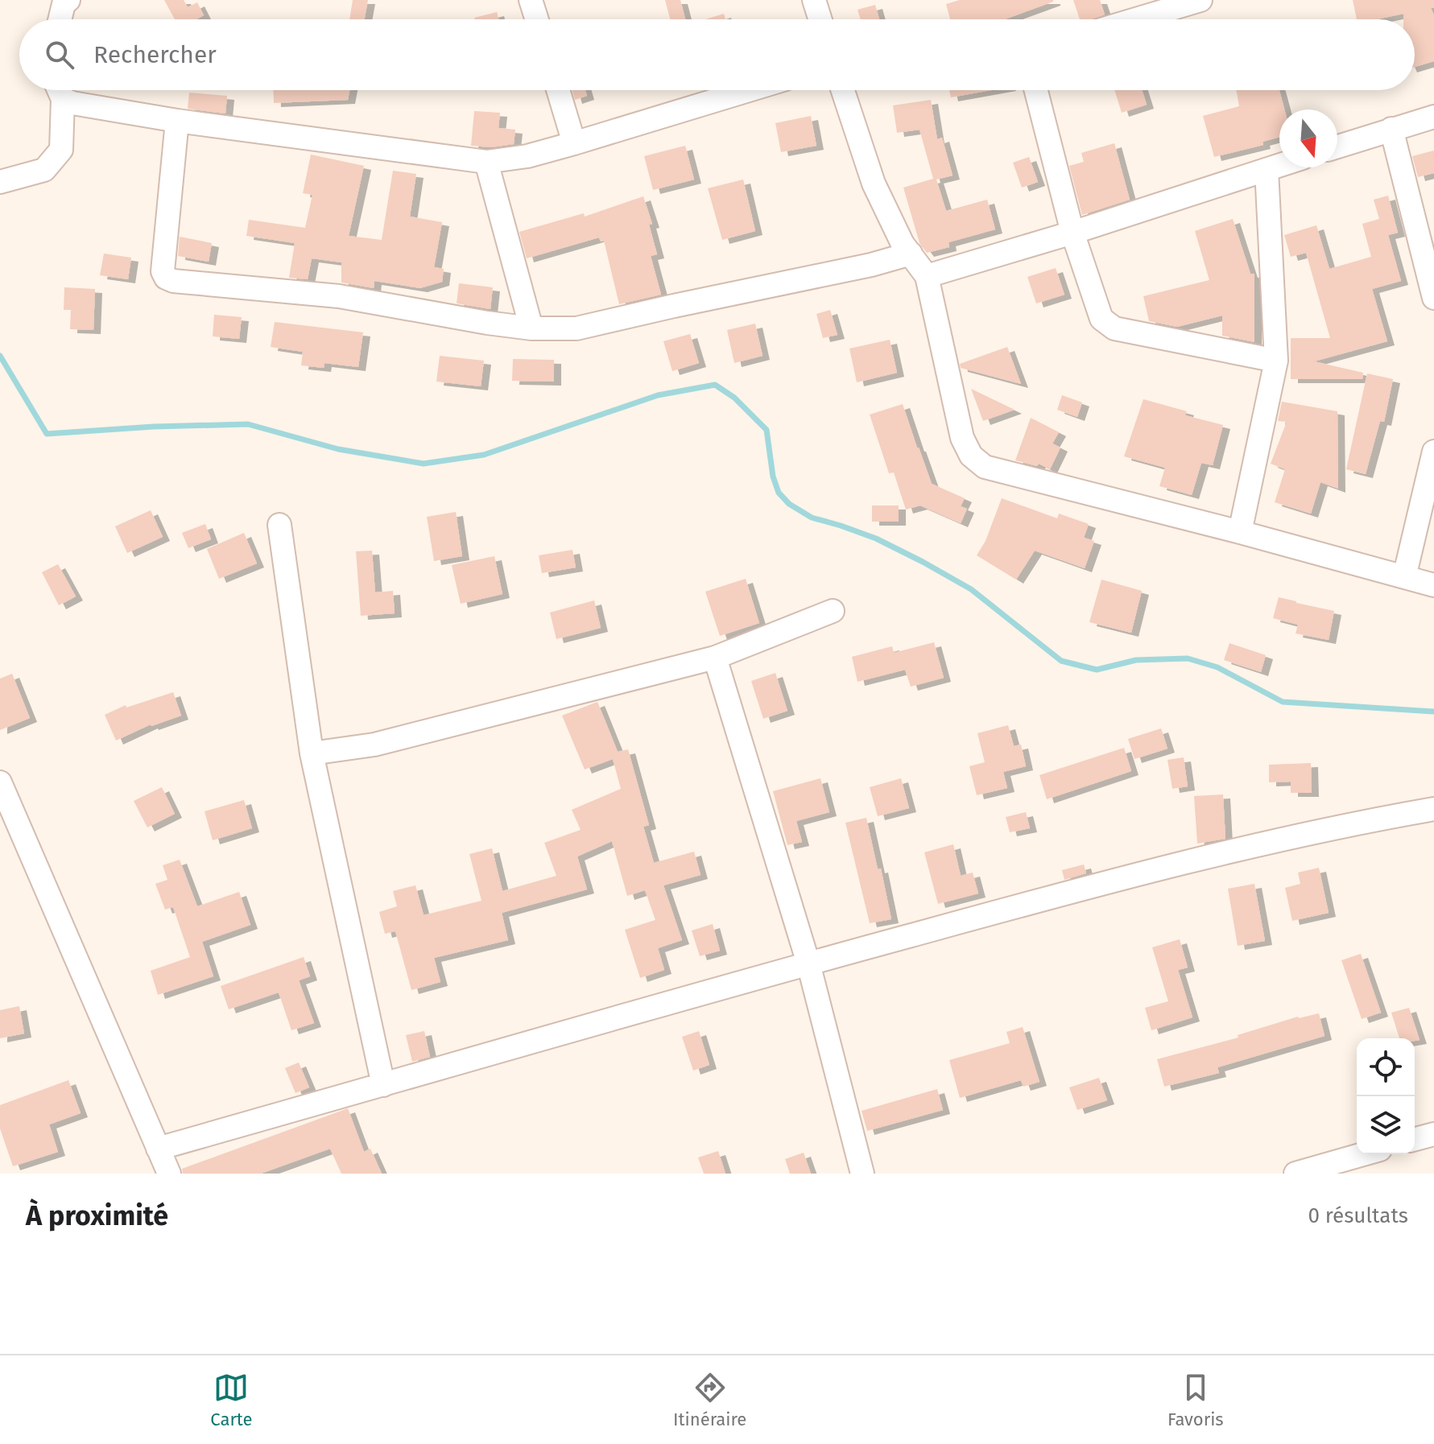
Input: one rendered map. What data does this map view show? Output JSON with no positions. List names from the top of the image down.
{
  "north": "bottom",
  "page": {
    "search": "Rechercher",
    "heading": ["À proximité", "0 résultats"],
    "nav": ["Carte", "Itinéraire", "Favoris"]
  }
}
